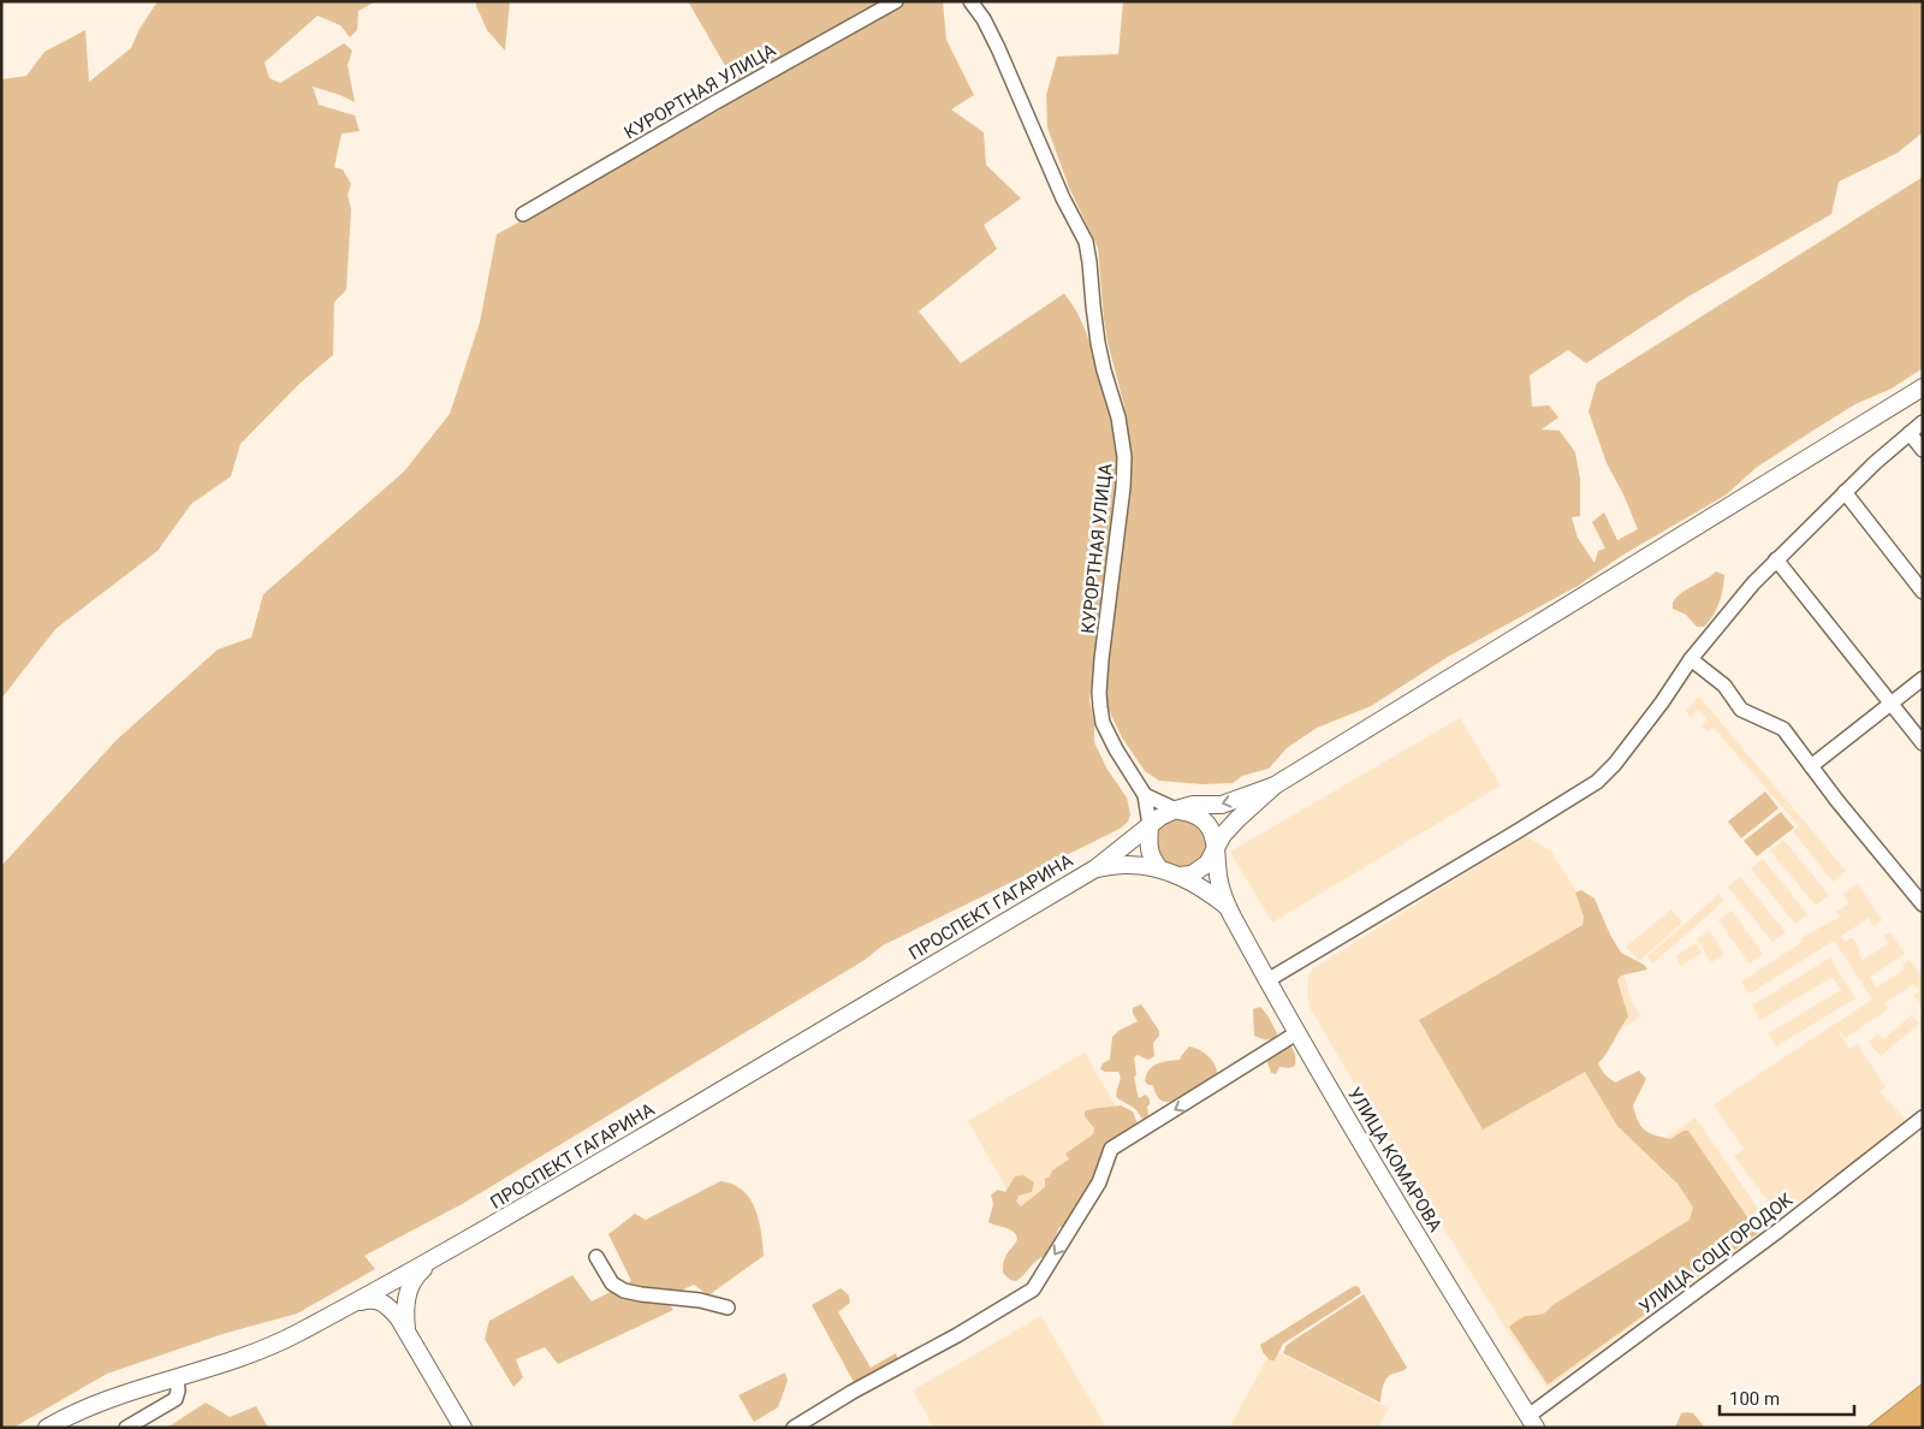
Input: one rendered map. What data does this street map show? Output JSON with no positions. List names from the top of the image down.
{
  "streets": {
    "main road": ["ПРОСПЕКТ ГАГАРИНА", "УЛИЦА КОМАРОВА"],
    "street": ["КУРОРТНАЯ УЛИЦА", "УЛИЦА СОЦГОРОДОК"]
  },
  "crossings": [
    ["КУРОРТНАЯ УЛИЦА", "ПРОСПЕКТ ГАГАРИНА"],
    ["УЛИЦА КОМАРОВА", "УЛИЦА СОЦГОРОДОК"]
  ],
  "scale_bar": "100 m"
}
